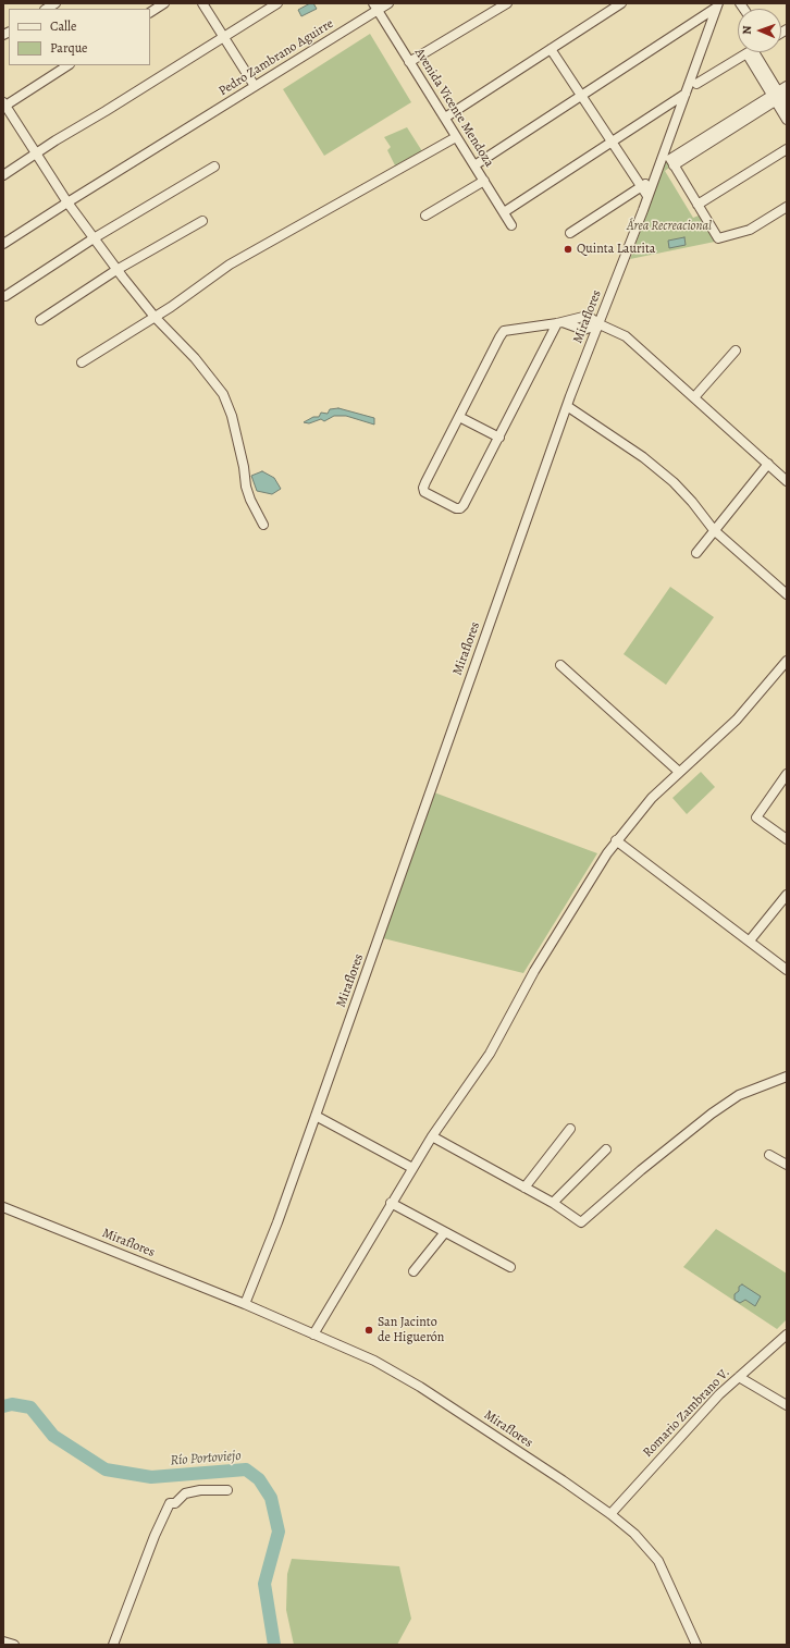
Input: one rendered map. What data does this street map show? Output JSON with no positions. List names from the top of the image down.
{
  "streets": {
    "street": [
      "Pedro Zambrano Aguirre",
      "Avenida Vicente Mendoza",
      "Miraflores",
      "Romario Zambrano V."
    ]
  },
  "crossings": [
    ["Pedro Zambrano Aguirre", "Avenida Vicente Mendoza"],
    ["Miraflores", "Romario Zambrano V."]
  ],
  "water": ["Río Portoviejo"],
  "parks": ["Área Recreacional"],
  "places": ["Quinta Laurita", "San Jacinto de Higuerón"],
  "legend": ["Calle", "Parque"],
  "north": "left"
}
